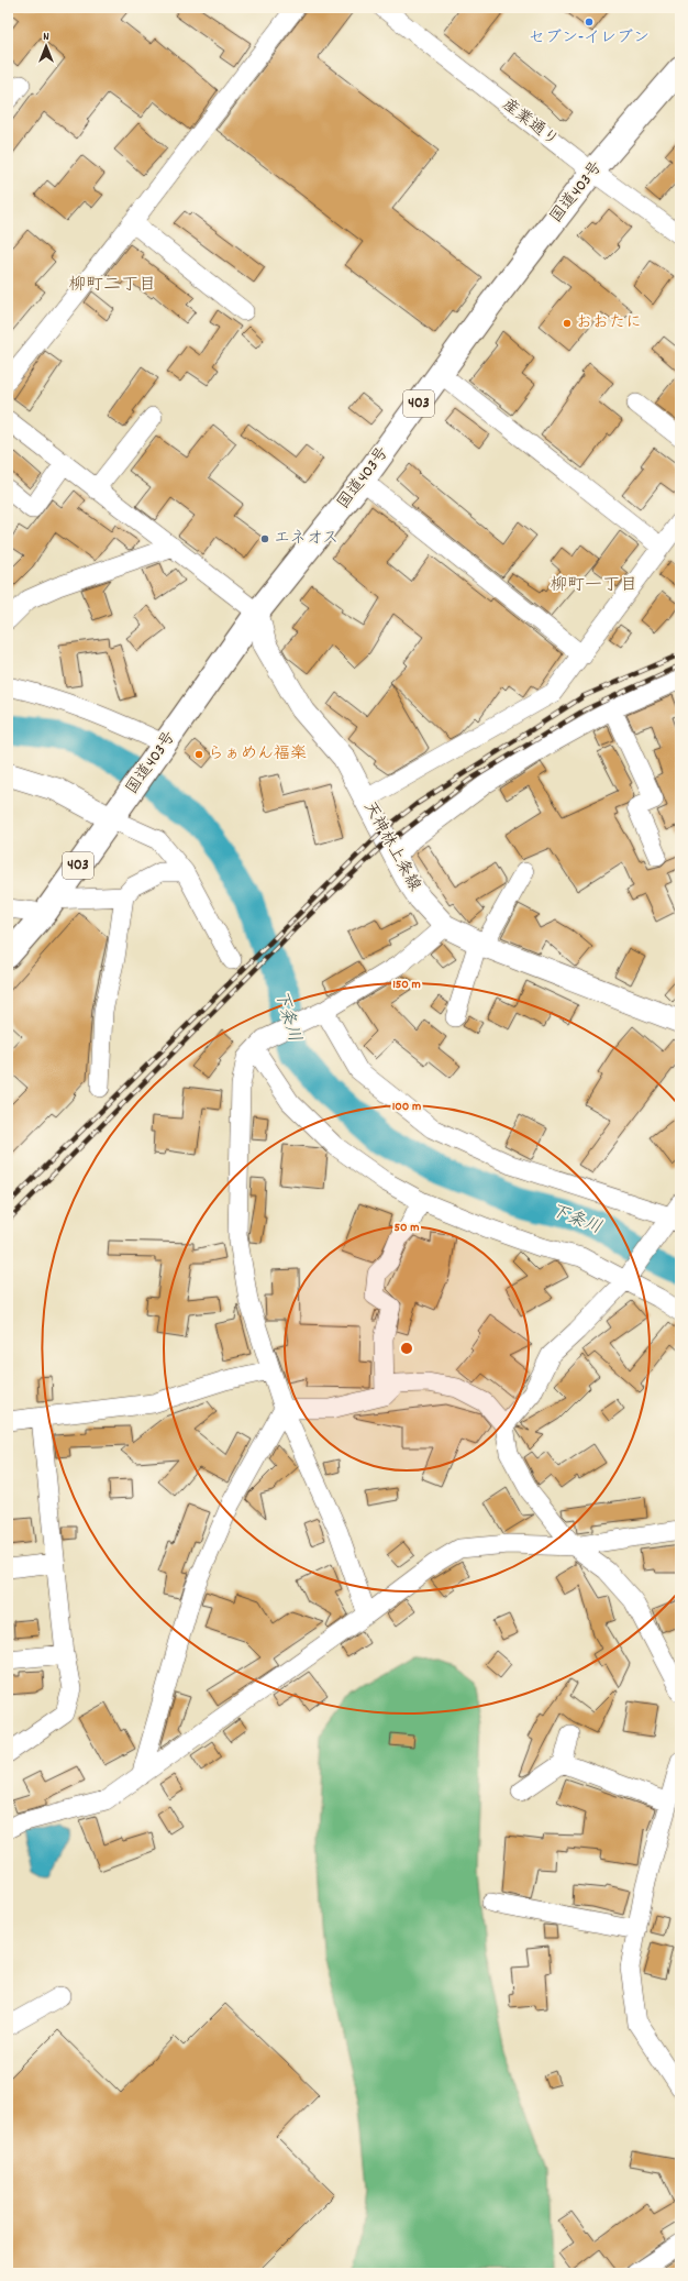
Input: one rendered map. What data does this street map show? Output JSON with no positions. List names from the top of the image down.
{
  "streets": {
    "highway": ["国道403号", "403"],
    "main road": ["天神林上条線"],
    "street": ["産業通り"]
  },
  "crossings": [
    ["産業通り", "国道403号"],
    ["国道403号", "天神林上条線"]
  ],
  "districts": ["柳町二丁目", "柳町一丁目"],
  "water": ["下条川"],
  "places": [
    "セブン-イレブン",
    "おおたに",
    "エネオス",
    "らぁめん福楽"
  ],
  "north": "top",
  "rings": ["150 m", "100 m", "50 m"]
}
